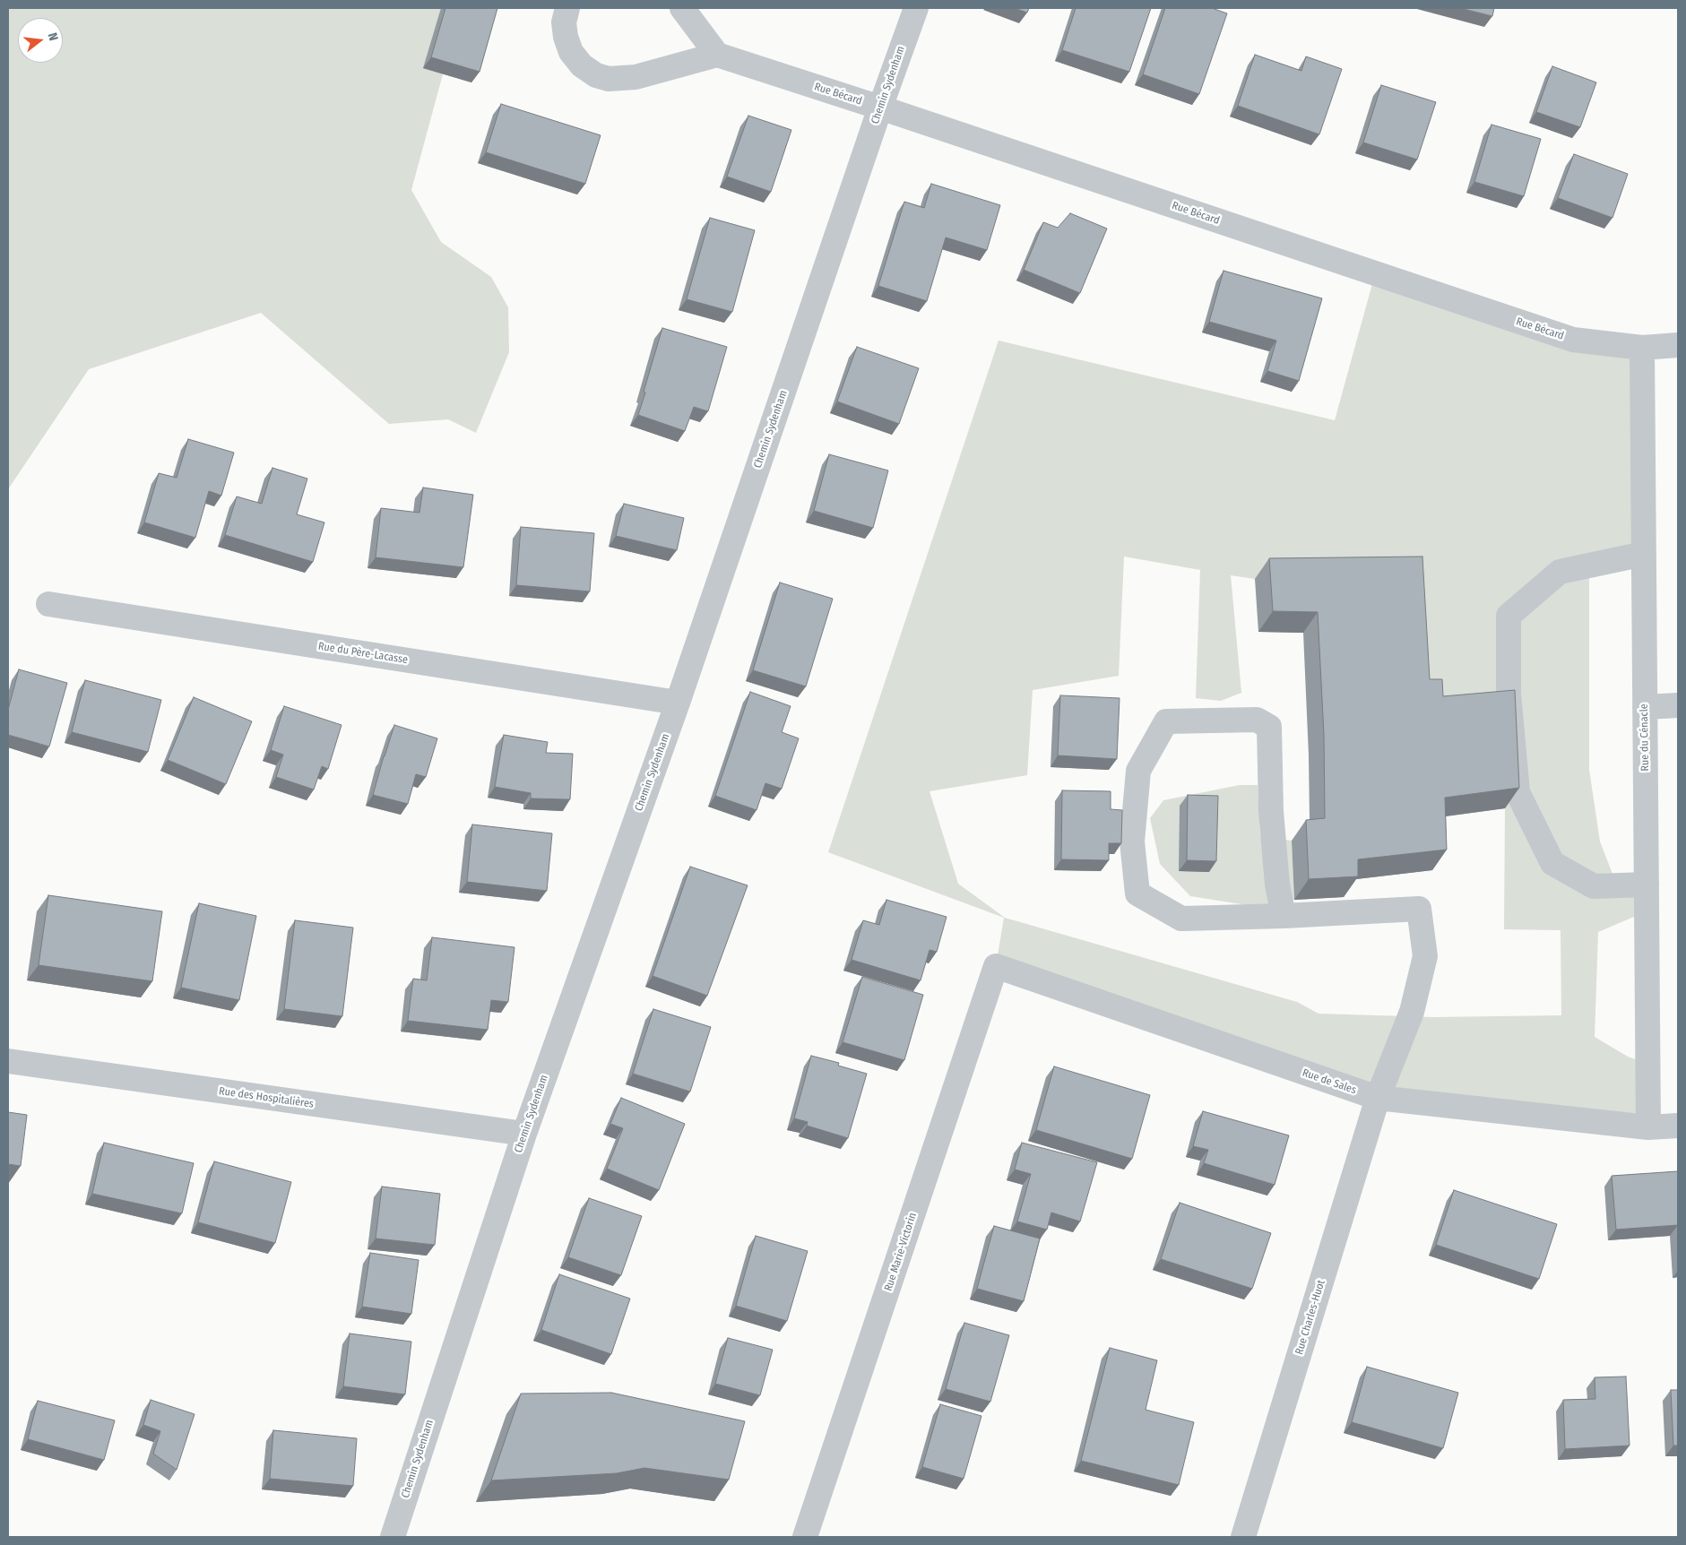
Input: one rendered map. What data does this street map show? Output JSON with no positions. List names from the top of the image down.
{
  "streets": {
    "street": [
      "Chemin Sydenham",
      "Rue Bécard",
      "Rue du Père-Lacasse",
      "Rue du Cénacle",
      "Rue de Sales",
      "Rue des Hospitalières",
      "Rue Marie-Victorin",
      "Rue Charles-Huot"
    ]
  },
  "crossings": [
    ["Chemin Sydenham", "Rue Bécard"],
    ["Chemin Sydenham", "Rue du Père-Lacasse"],
    ["Chemin Sydenham", "Rue des Hospitalières"],
    ["Rue Bécard", "Rue du Cénacle"],
    ["Rue du Cénacle", "Rue de Sales"],
    ["Rue de Sales", "Rue Marie-Victorin"],
    ["Rue de Sales", "Rue Charles-Huot"]
  ],
  "north": "right"
}
